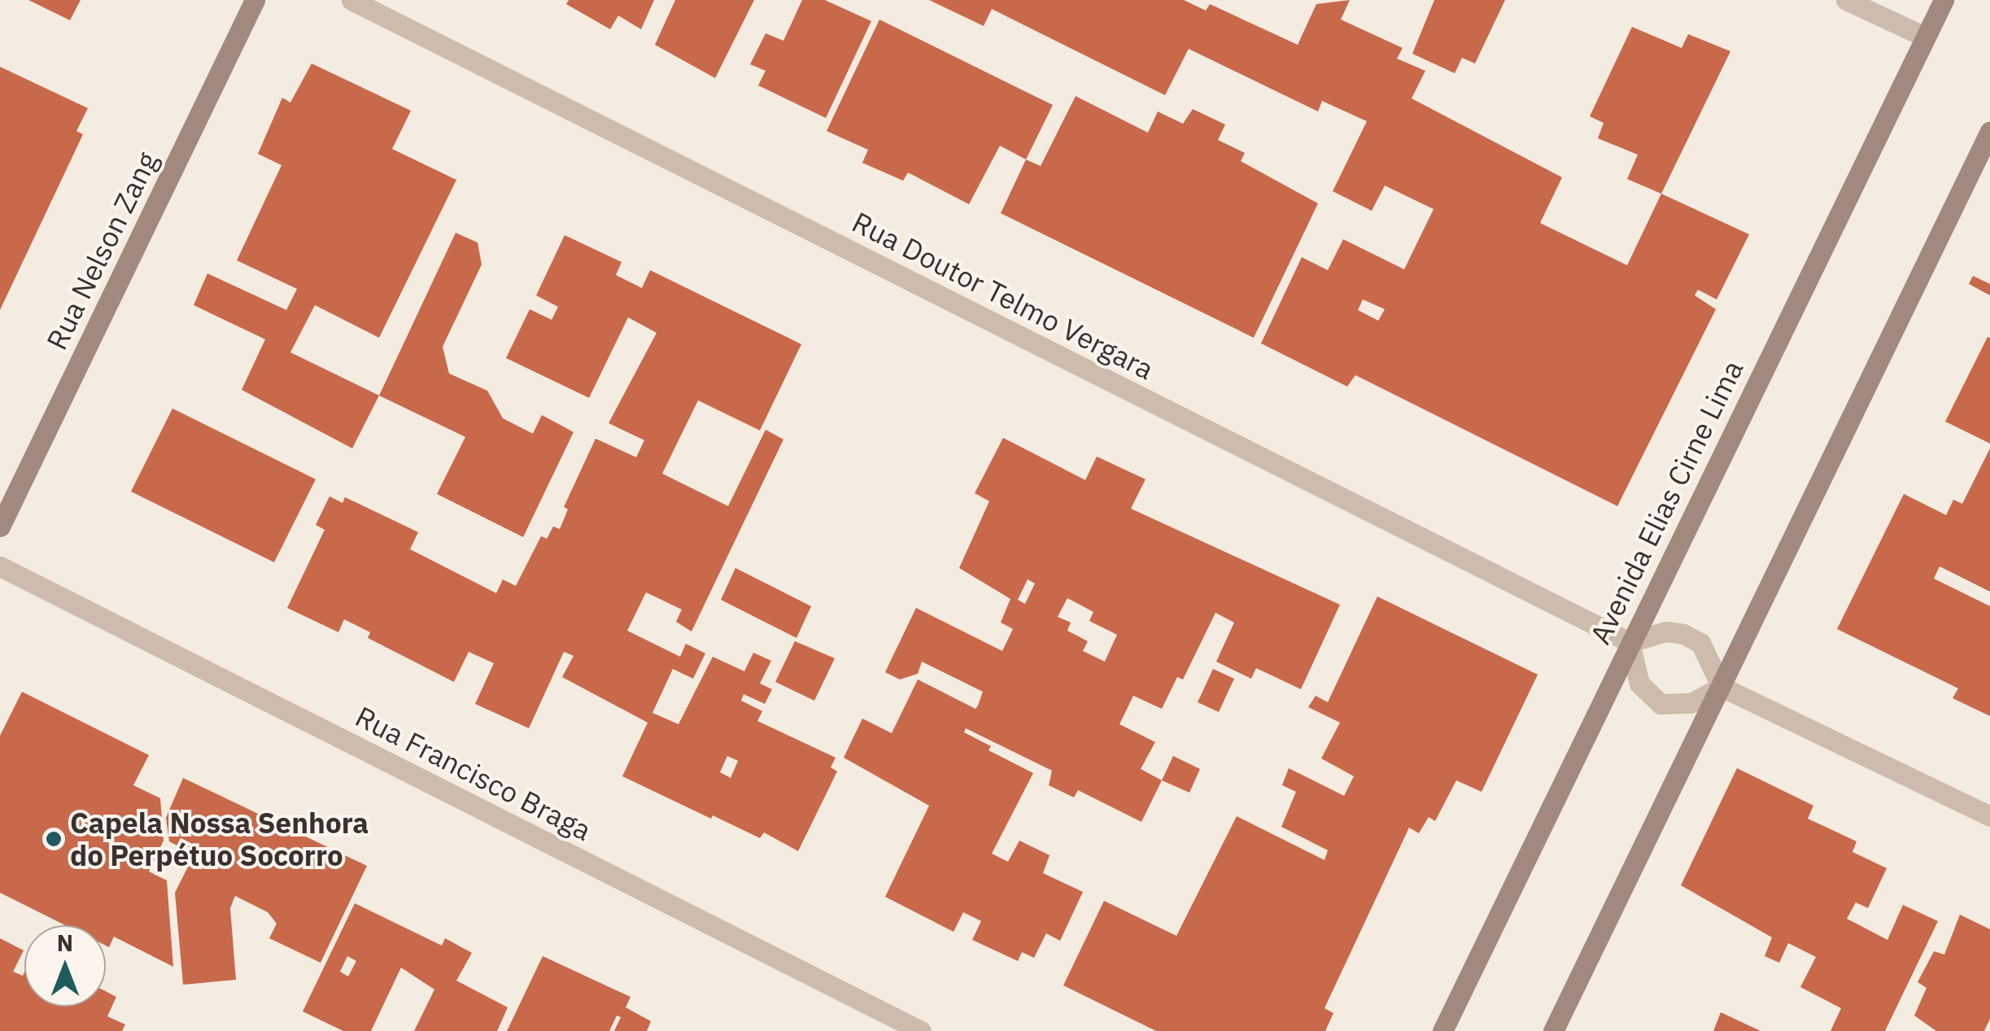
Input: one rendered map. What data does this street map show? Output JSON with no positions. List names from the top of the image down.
{
  "streets": {
    "street": [
      "Rua Nelson Zang",
      "Rua Doutor Telmo Vergara",
      "Avenida Elias Cirne Lima",
      "Rua Francisco Braga"
    ]
  },
  "crossings": [
    ["Rua Doutor Telmo Vergara", "Avenida Elias Cirne Lima"]
  ],
  "places": ["Capela Nossa Senhora do Perpétuo Socorro"],
  "north": "top"
}
